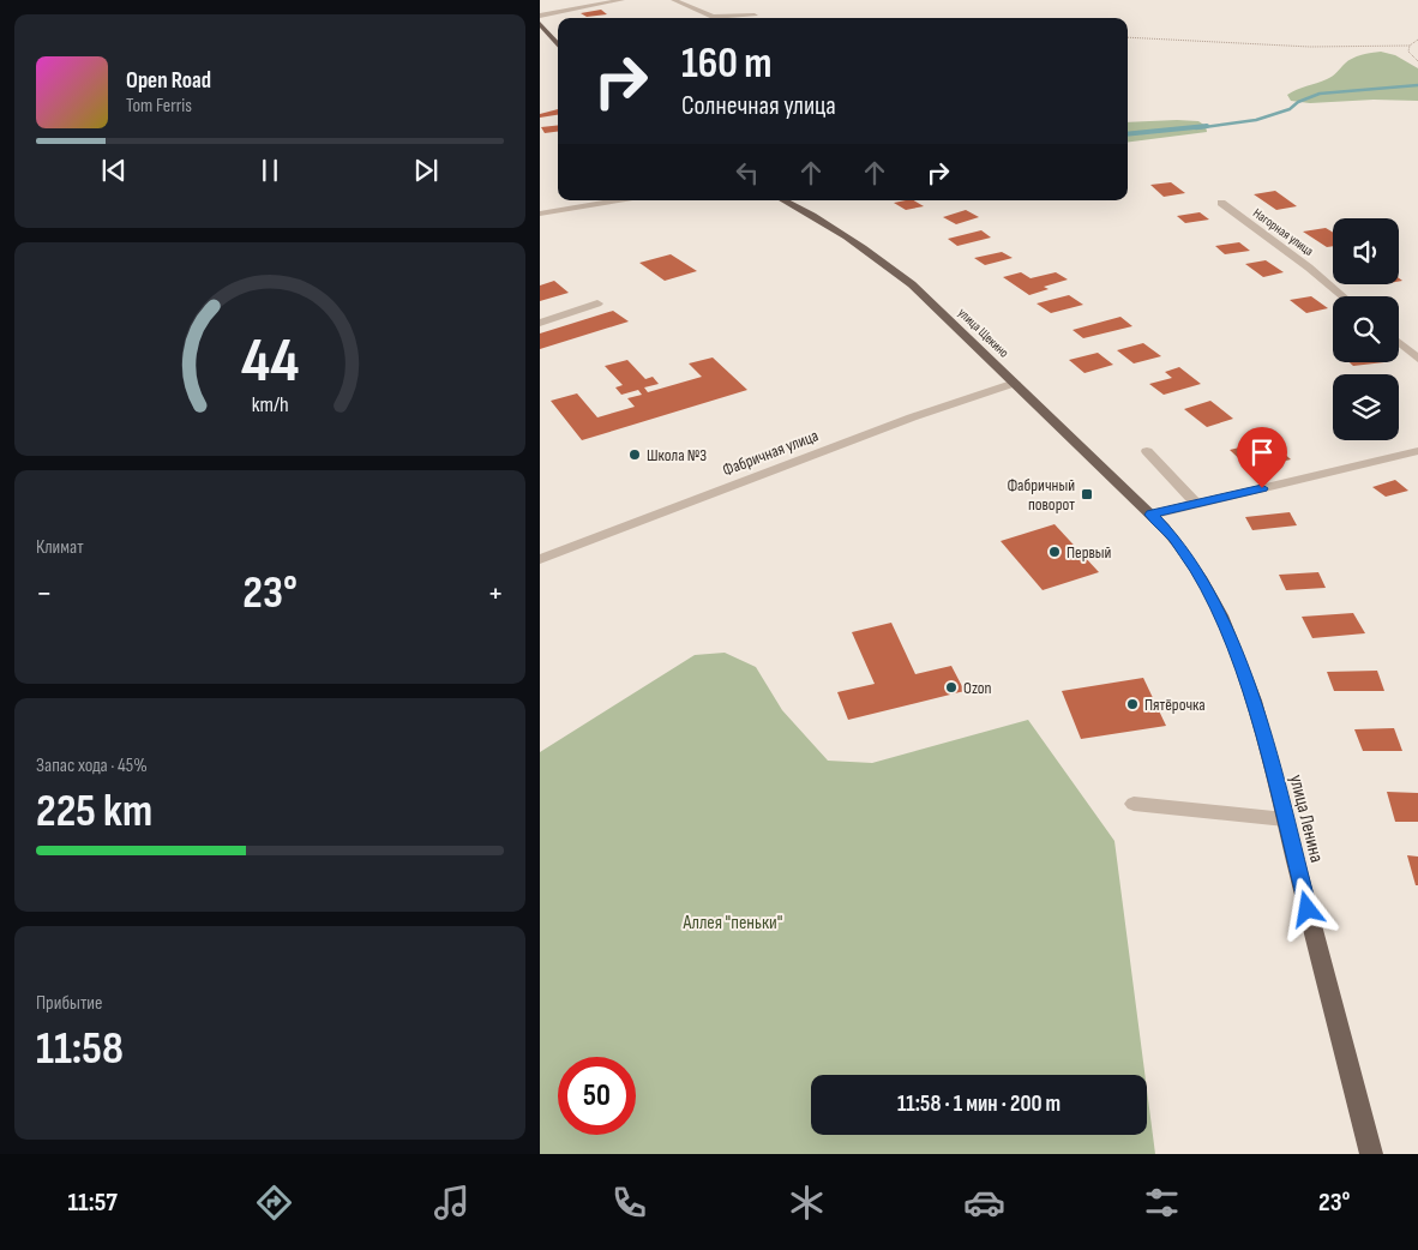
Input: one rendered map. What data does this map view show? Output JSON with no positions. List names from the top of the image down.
{
  "streets": {
    "main road": ["улица Щекино", "улица Ленина"],
    "street": ["Нагорная улица", "Фабричная улица"]
  },
  "crossings": [
    ["улица Щекино", "Фабричная улица"],
    ["улица Щекино", "улица Ленина"]
  ],
  "parks": ["Аллея \"пеньки\""],
  "places": {
    "other": [
      "Школа №3",
      "Первый",
      "Ozon",
      "Пятёрочка"
    ],
    "transit": ["Фабричный поворот"]
  },
  "page": {
    "turn": ["160 m", "Солнечная улица"],
    "song": ["Open Road", "Tom Ferris"],
    "tile": [
      "Климат",
      ["Запас хода · 45%", "225 km"],
      ["Прибытие", "11:58"]
    ],
    "heat": ["−", "23°", "+"],
    "limit": "50",
    "trip": "11:58 · 1 мин · 200 m",
    "tabs": ["11:57", "23°"],
    "gauge": ["44", "km/h"]
  }
}
